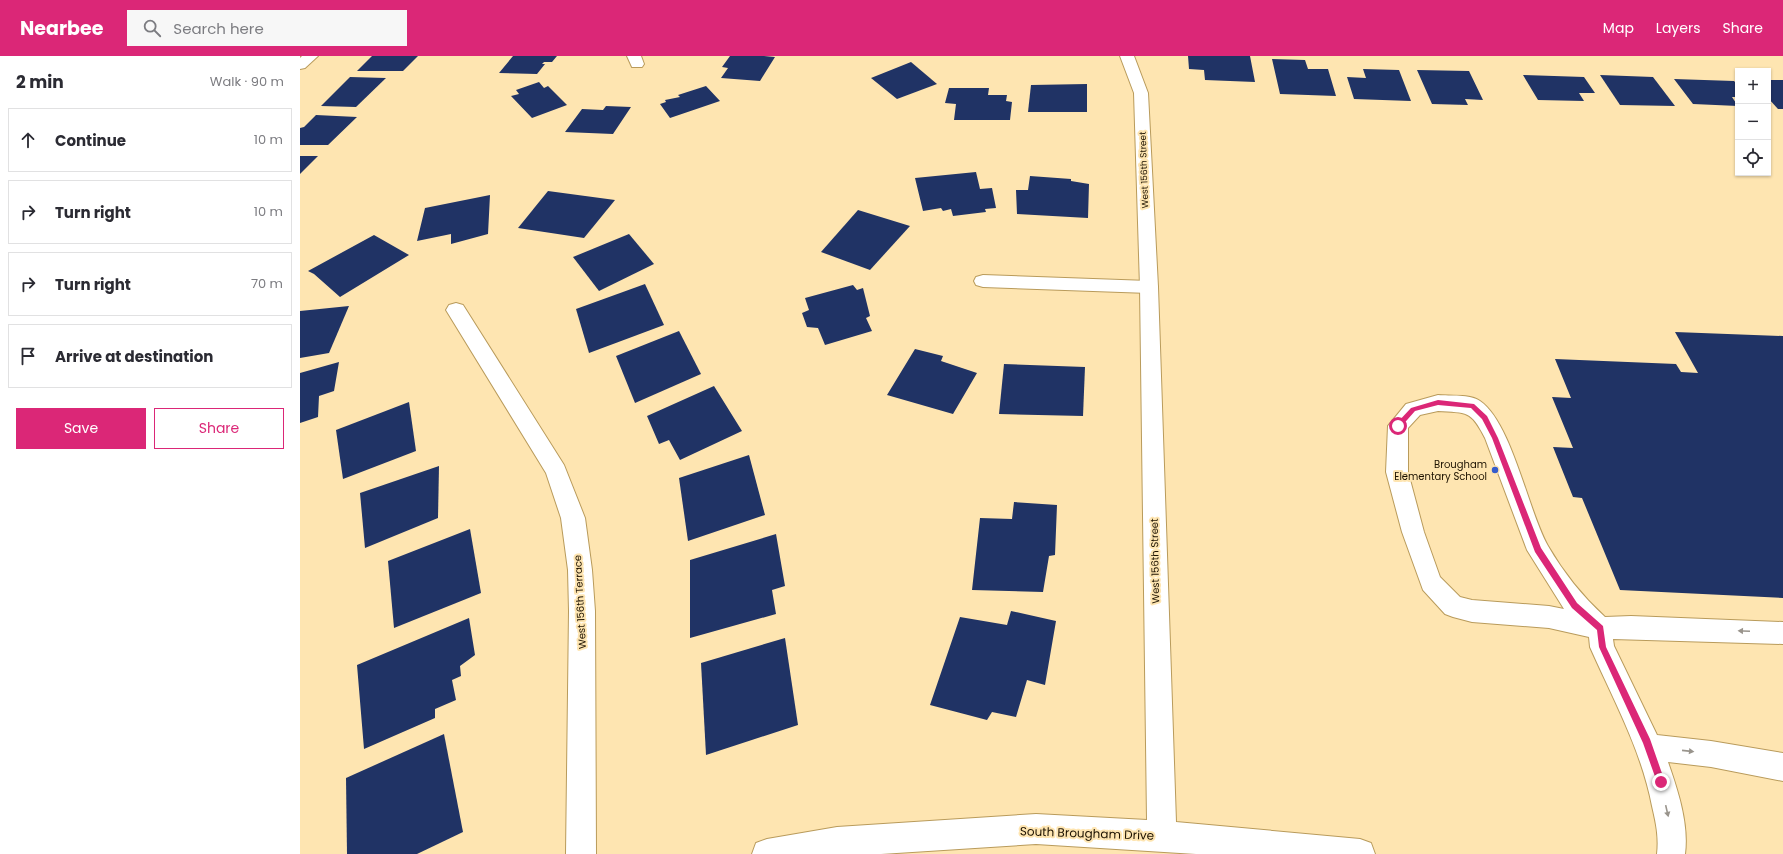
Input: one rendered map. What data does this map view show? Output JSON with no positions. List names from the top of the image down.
{
  "streets": {
    "street": ["West 156th Street", "West 156th Terrace", "South Brougham Drive"]
  },
  "crossings": [
    ["West 156th Street", "South Brougham Drive"]
  ],
  "places": ["Brougham Elementary School"],
  "page": {
    "header": "Nearbee",
    "search": "Search here",
    "nav": ["Map", "Layers", "Share"],
    "heading": ["2 min", "Walk · 90 m"],
    "map_buttons": ["+", "−"],
    "list": [
      ["Continue", "10 m"],
      ["Turn right", "10 m"],
      ["Turn right", "70 m"],
      "Arrive at destination"
    ],
    "buttons": ["Save", "Share"]
  }
}
